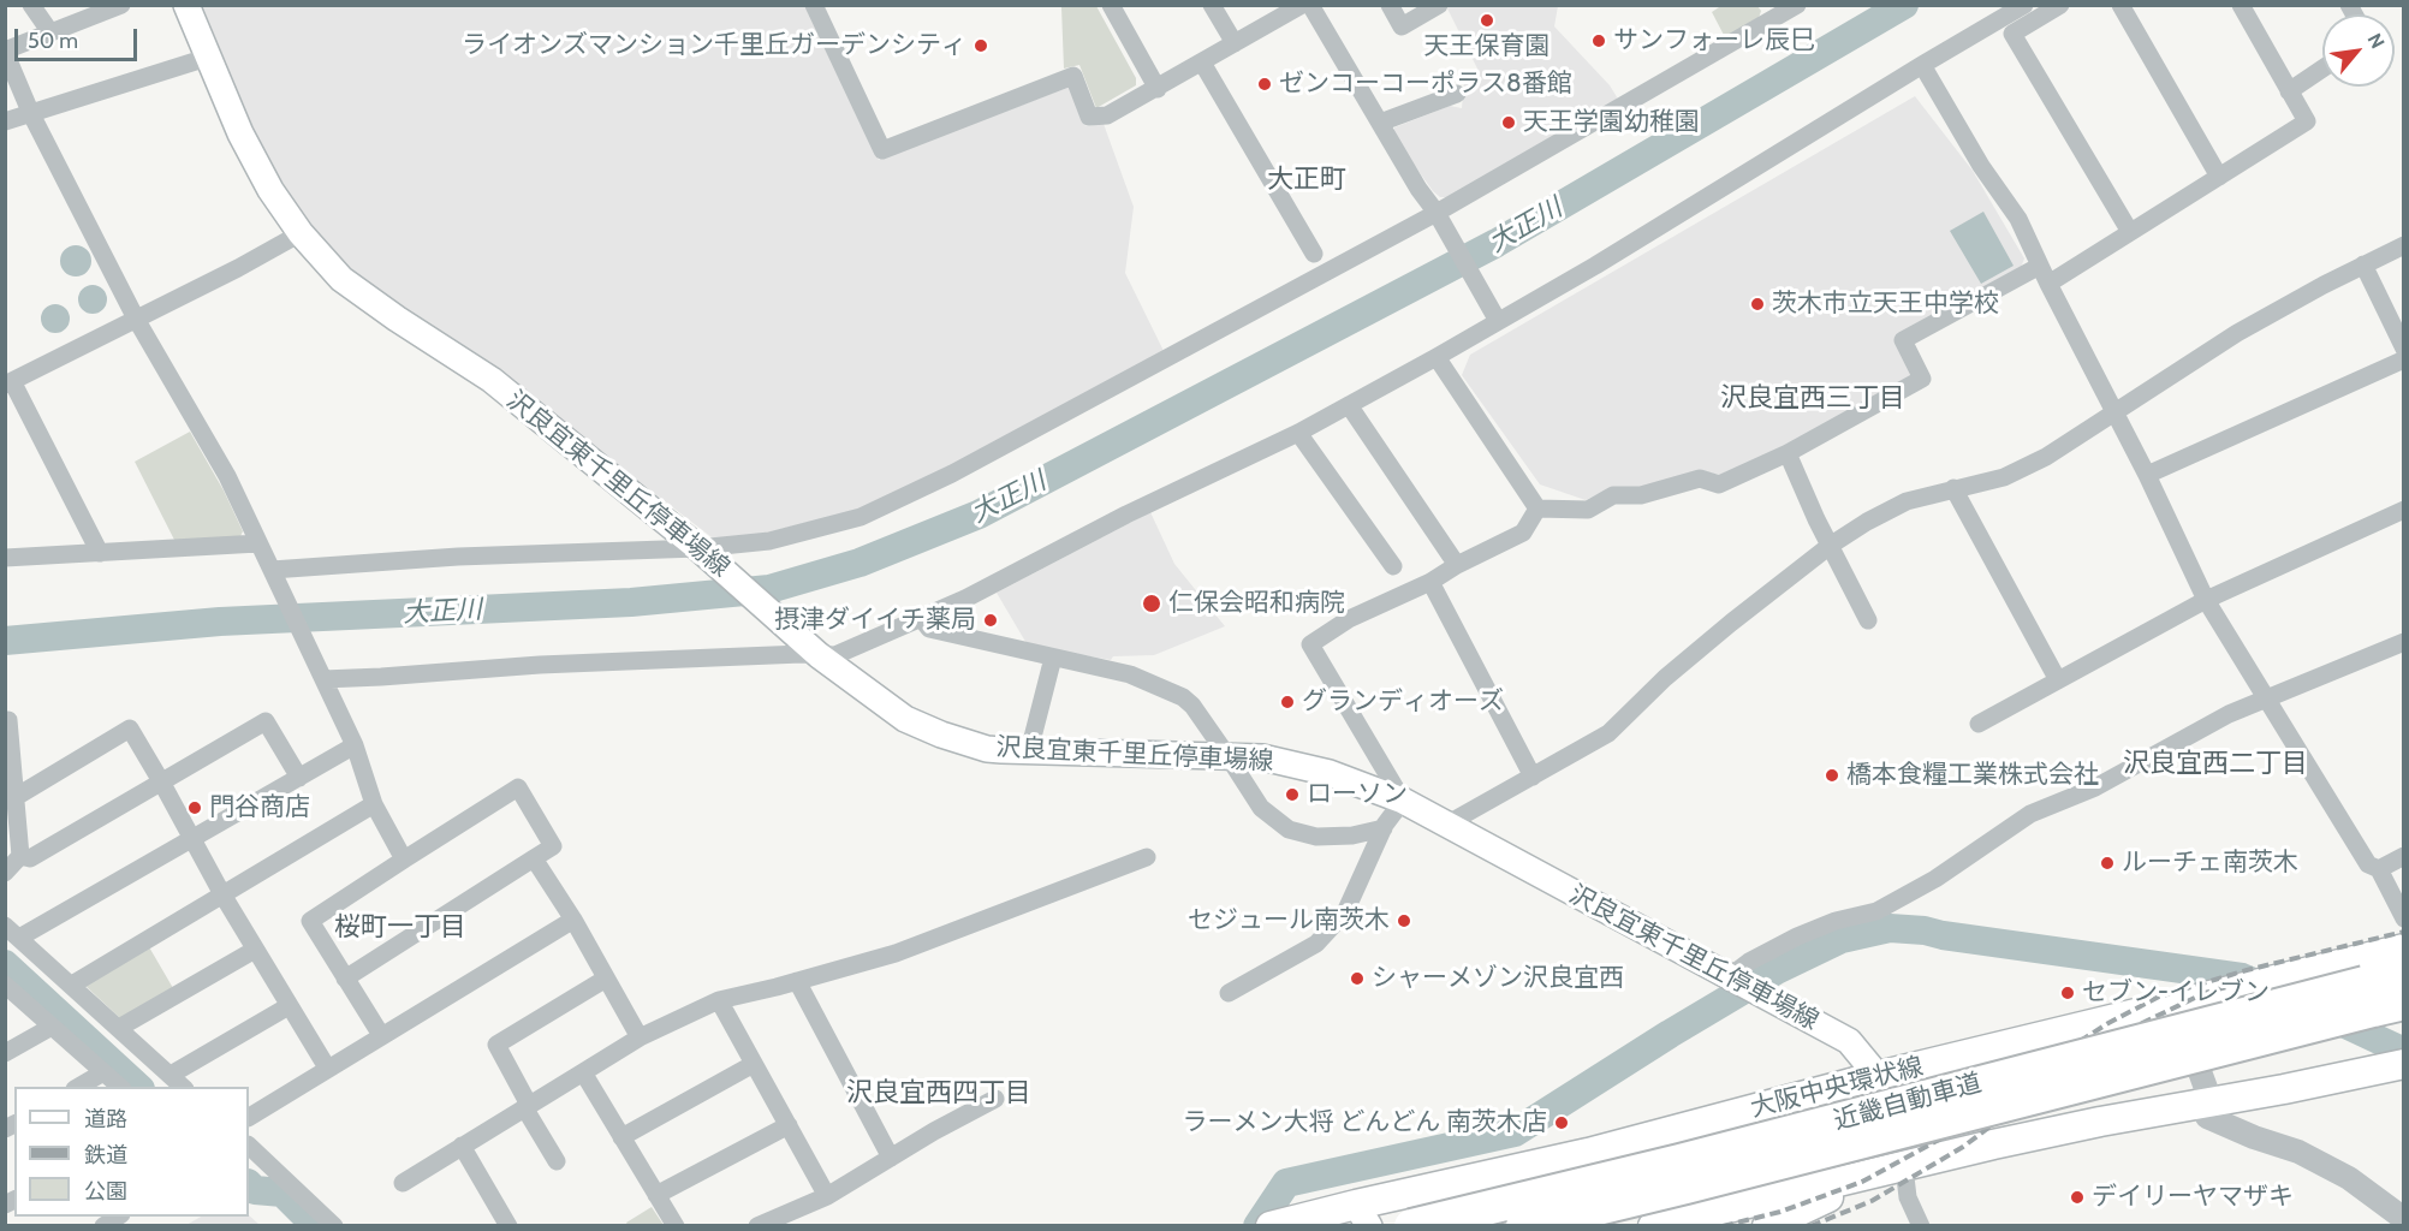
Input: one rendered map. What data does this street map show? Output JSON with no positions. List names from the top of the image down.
{
  "streets": {
    "highway": ["近畿自動車道"],
    "main road": ["沢良宜東千里丘停車場線", "大阪中央環状線"]
  },
  "crossings": [
    ["沢良宜東千里丘停車場線", "大阪中央環状線"]
  ],
  "districts": [
    "大正町",
    "沢良宜西三丁目",
    "沢良宜西二丁目",
    "桜町一丁目",
    "沢良宜西四丁目"
  ],
  "water": ["大正川"],
  "places": [
    "天王保育園",
    "サンフォーレ辰巳",
    "ライオンズマンション千里丘ガーデンシティ",
    "ゼンコーコーポラス8番館",
    "天王学園幼稚園",
    "茨木市立天王中学校",
    "仁保会昭和病院",
    "摂津ダイイチ薬局",
    "グランディオーズ",
    "橋本食糧工業株式会社",
    "ローソン",
    "門谷商店",
    "ルーチェ南茨木",
    "セジュール南茨木",
    "シャーメゾン沢良宜西",
    "セブン-イレブン",
    "ラーメン大将 どんどん 南茨木店",
    "デイリーヤマザキ"
  ],
  "legend": ["道路", "鉄道", "公園"],
  "scale_bar": "50 m",
  "north": "top right"
}
